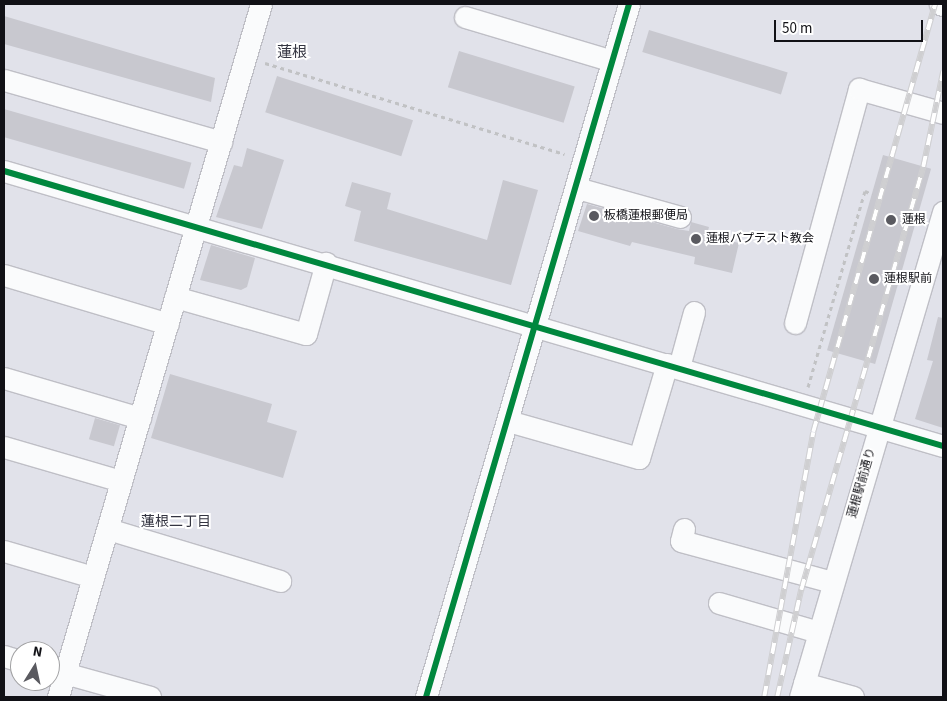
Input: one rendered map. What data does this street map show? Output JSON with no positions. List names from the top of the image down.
{
  "streets": {
    "street": ["蓮根駅前通り"]
  },
  "districts": ["蓮根", "蓮根二丁目"],
  "places": [
    "板橋蓮根郵便局",
    "蓮根",
    "蓮根バプテスト教会",
    "蓮根駅前"
  ],
  "scale_bar": "50 m",
  "north": "top"
}
